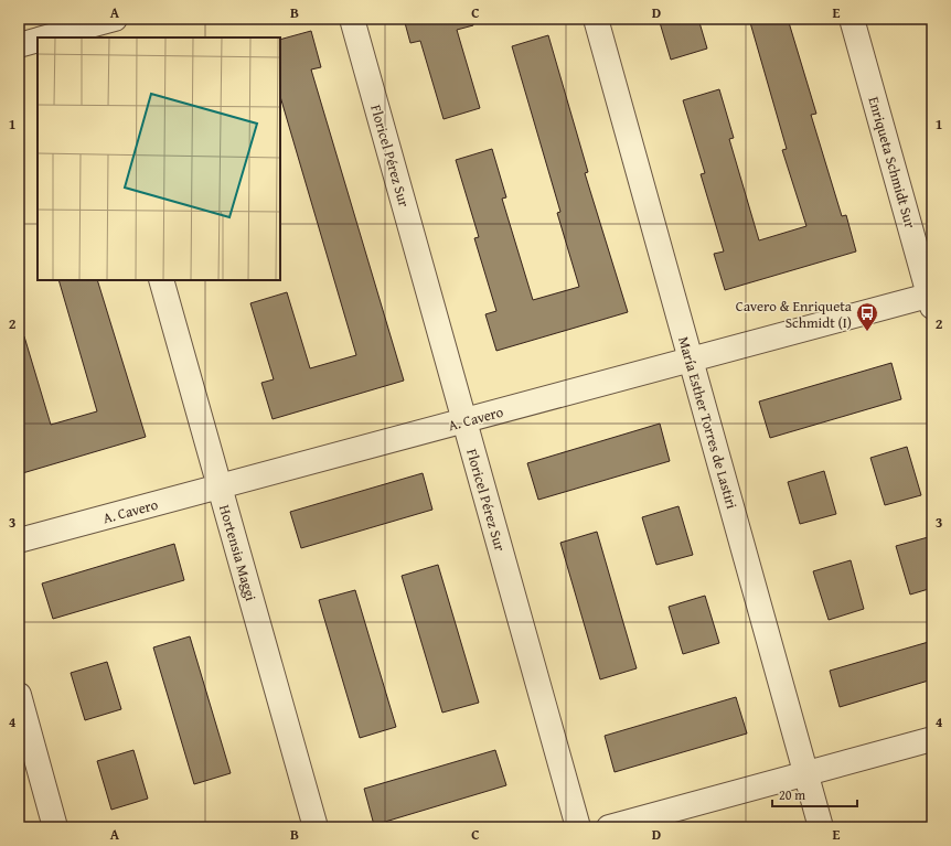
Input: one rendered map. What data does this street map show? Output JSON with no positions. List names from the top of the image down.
{
  "streets": {
    "street": [
      "Floricel Pérez Sur",
      "Enriqueta Schmidt Sur",
      "A. Cavero",
      "María Esther Torres de Lastiri",
      "Hortensia Maggi"
    ]
  },
  "crossings": [
    ["Floricel Pérez Sur", "A. Cavero"],
    ["Enriqueta Schmidt Sur", "A. Cavero"],
    ["A. Cavero", "María Esther Torres de Lastiri"],
    ["A. Cavero", "Hortensia Maggi"]
  ],
  "places": {
    "bus stop": ["Cavero & Enriqueta Schmidt (I)"]
  },
  "scale_bar": "20 m",
  "grid": {
    "columns": [
      "A",
      "B",
      "C",
      "D",
      "E"
    ],
    "rows": [
      "1",
      "2",
      "3",
      "4"
    ]
  }
}
